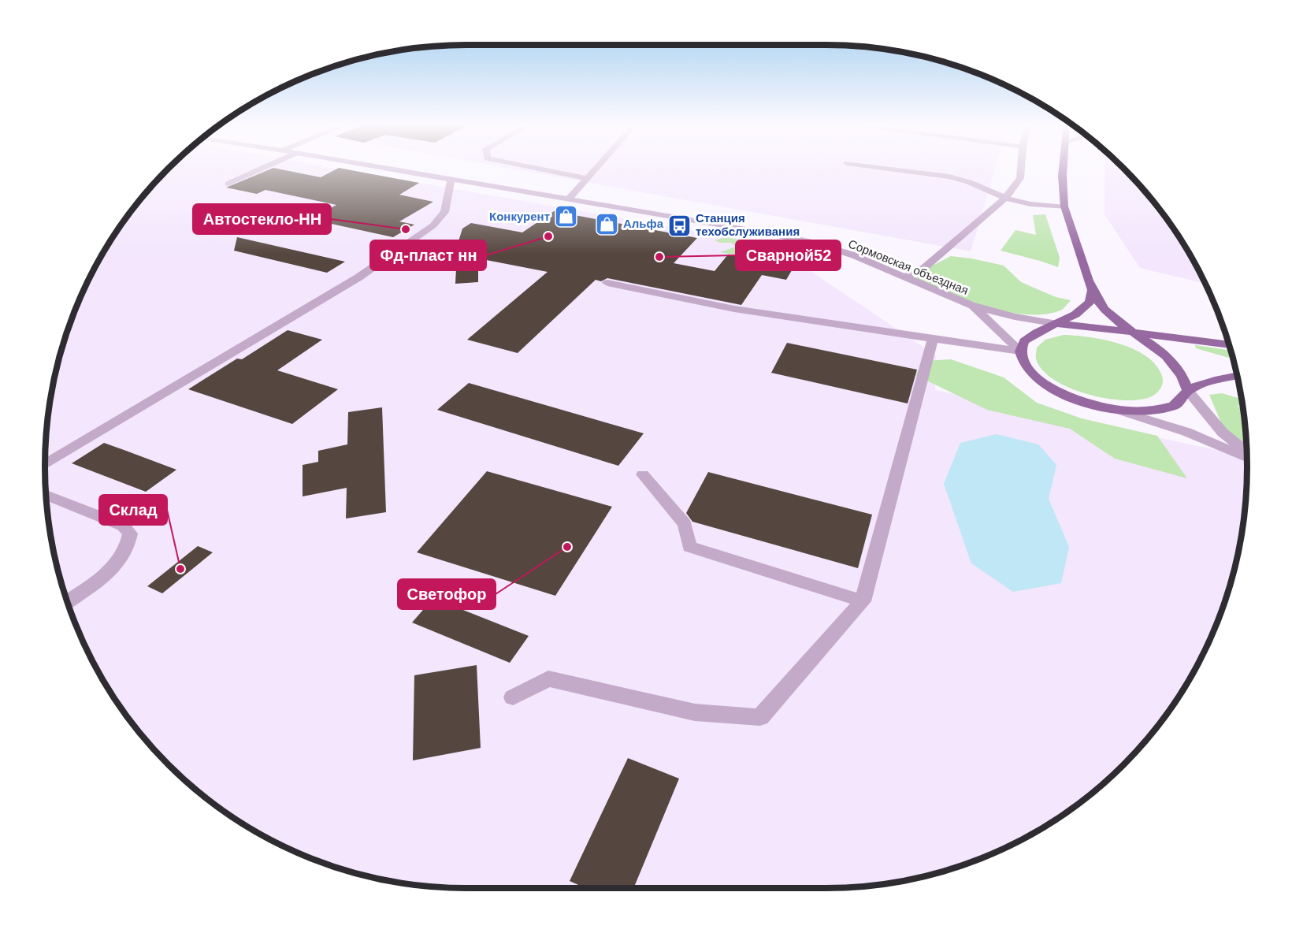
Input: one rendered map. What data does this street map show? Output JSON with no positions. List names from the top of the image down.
{
  "streets": {
    "street": ["Сормовская объездная"]
  },
  "places": {
    "shop": ["Конкурент", "Альфа"],
    "bus stop": ["Станция техобслуживания"],
    "other": [
      "Автостекло-НН",
      "Фд-пласт нн",
      "Сварной52",
      "Светофор",
      "Склад"
    ]
  }
}
